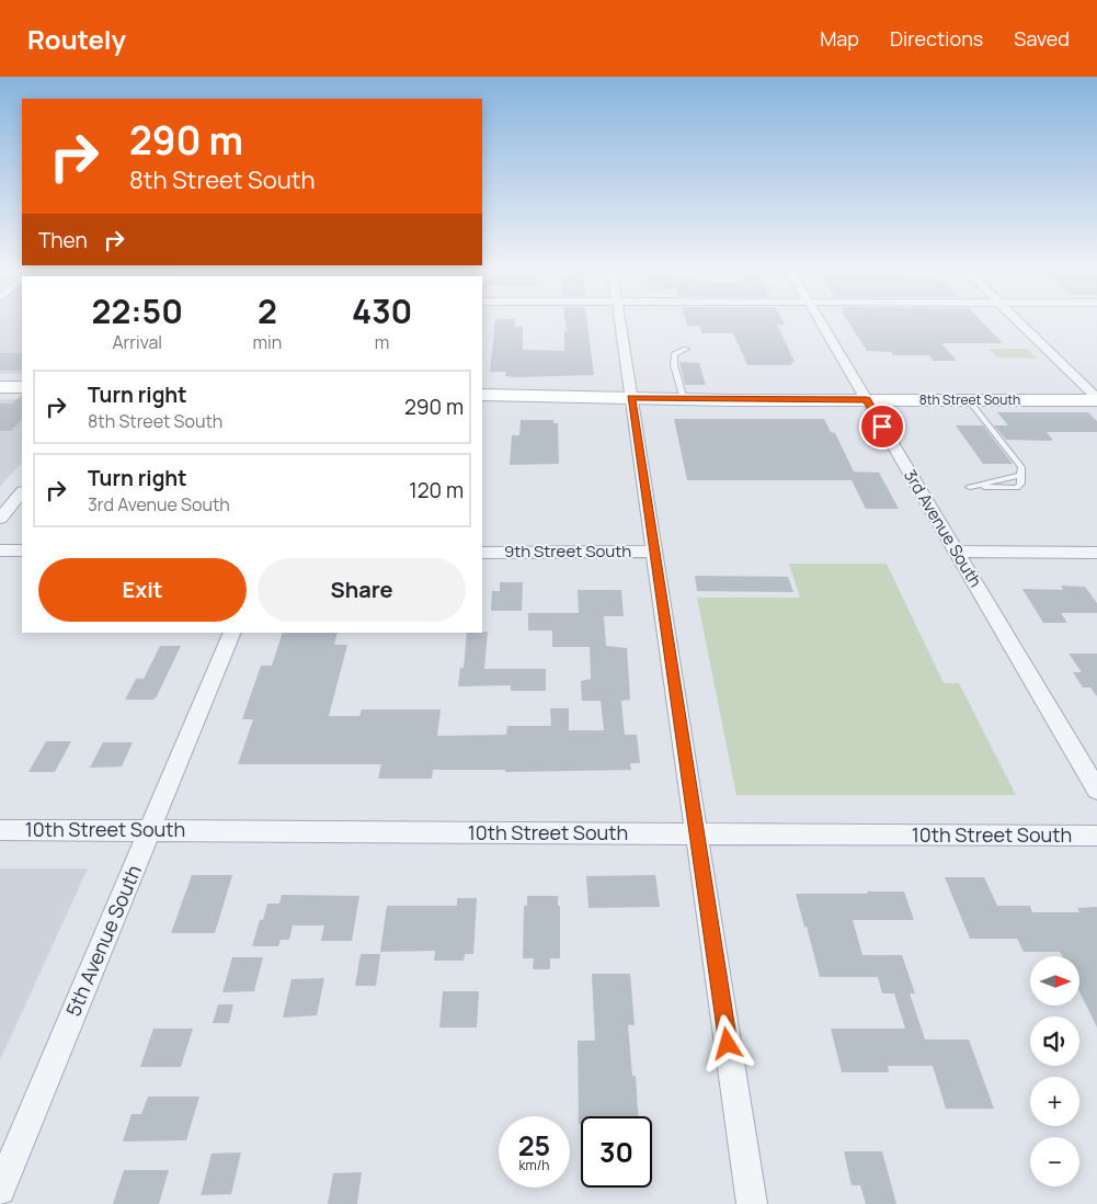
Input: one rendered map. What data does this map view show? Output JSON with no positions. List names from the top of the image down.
{
  "streets": {
    "main road": ["8th Street South"],
    "street": [
      "3rd Avenue South",
      "9th Street South",
      "10th Street South",
      "5th Avenue South"
    ]
  },
  "crossings": [
    ["8th Street South", "3rd Avenue South"],
    ["10th Street South", "5th Avenue South"]
  ],
  "north": "right",
  "page": {
    "header": "Routely",
    "nav": ["Map", "Directions", "Saved"],
    "turn": ["290 m", "8th Street South"],
    "then": "Then",
    "eta": [
      "22:50",
      "Arrival",
      "2",
      "min",
      "430",
      "m"
    ],
    "list": [
      {
        "name": "Turn right",
        "note": "8th Street South",
        "value": "290 m"
      },
      {
        "name": "Turn right",
        "note": "3rd Avenue South",
        "value": "120 m"
      }
    ],
    "buttons": ["Exit", "Share"],
    "map_buttons": ["+", "−"],
    "speed": "25 km/h",
    "limit": "30"
  }
}
